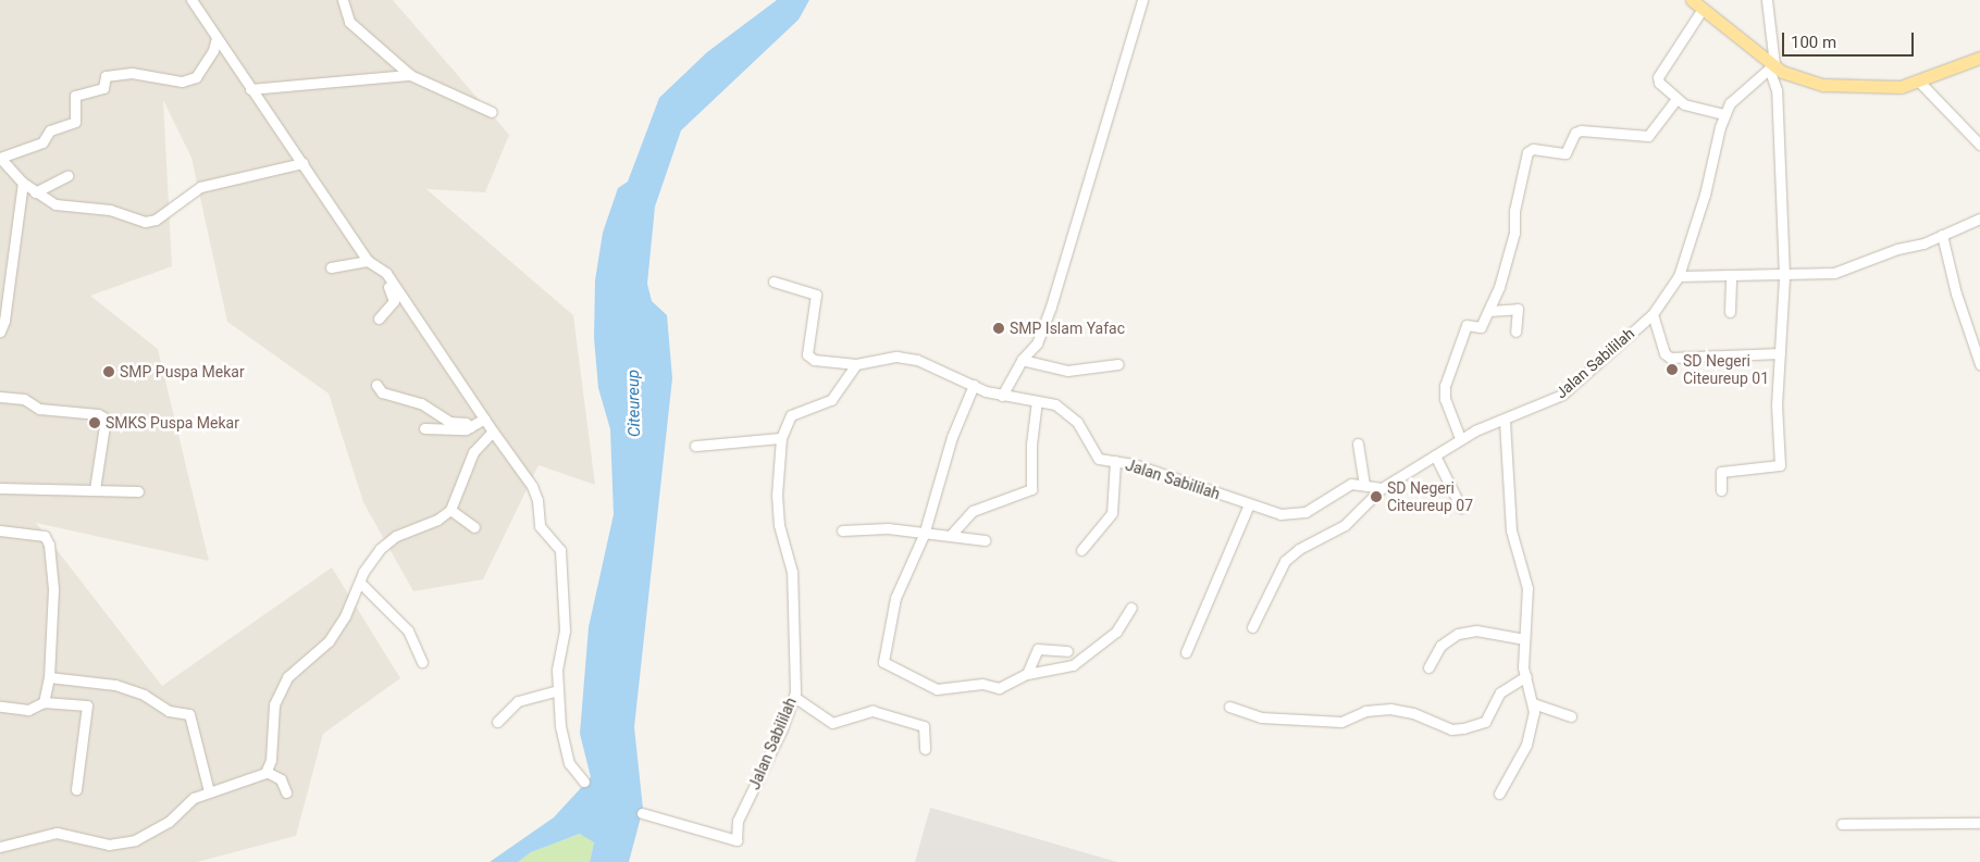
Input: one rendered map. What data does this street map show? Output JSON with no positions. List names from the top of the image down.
{
  "streets": {
    "street": ["Jalan Sabililah"]
  },
  "water": ["Citeureup"],
  "places": [
    "SMP Islam Yafac",
    "SD Negeri Citeureup 01",
    "SMP Puspa Mekar",
    "SMKS Puspa Mekar",
    "SD Negeri Citeureup 07"
  ],
  "scale_bar": "100 m"
}
